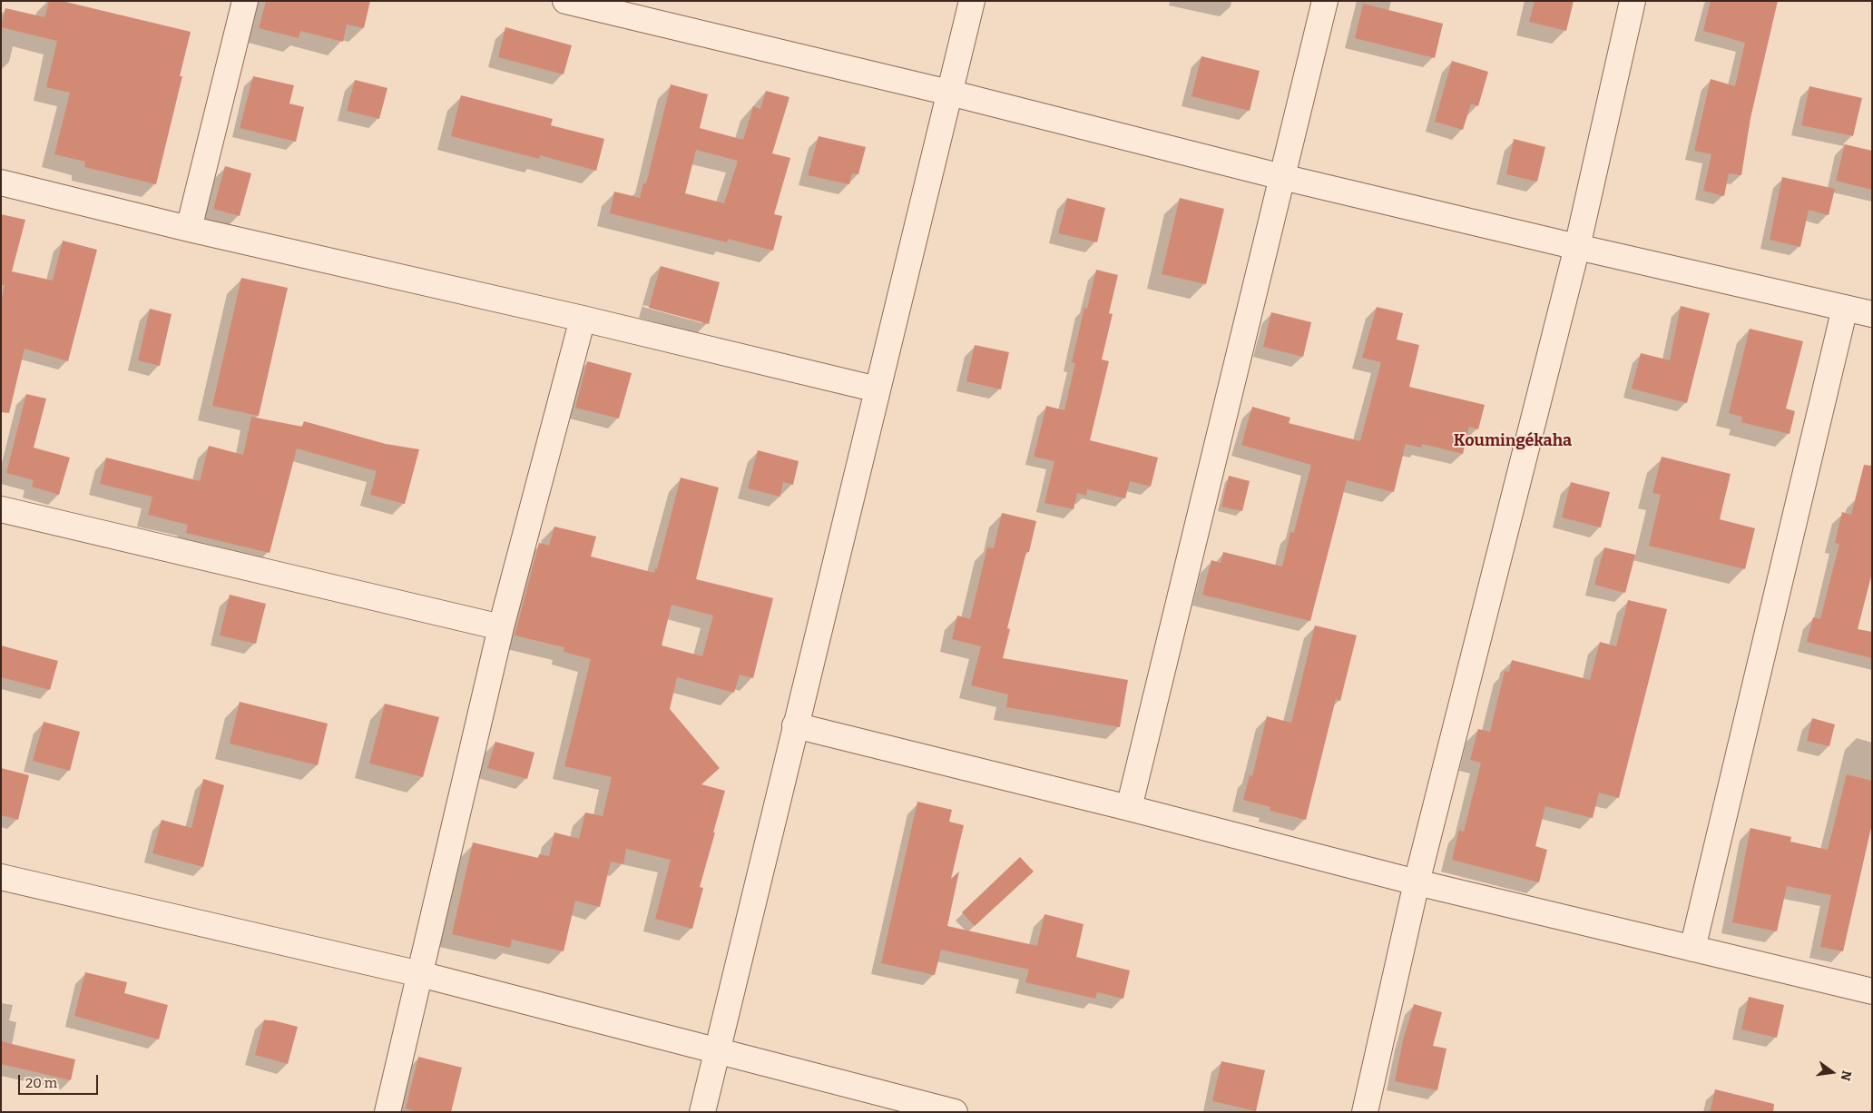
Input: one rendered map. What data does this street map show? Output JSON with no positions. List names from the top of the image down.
{
  "districts": ["Koumingékaha"],
  "scale_bar": "20 m",
  "north": "right"
}
